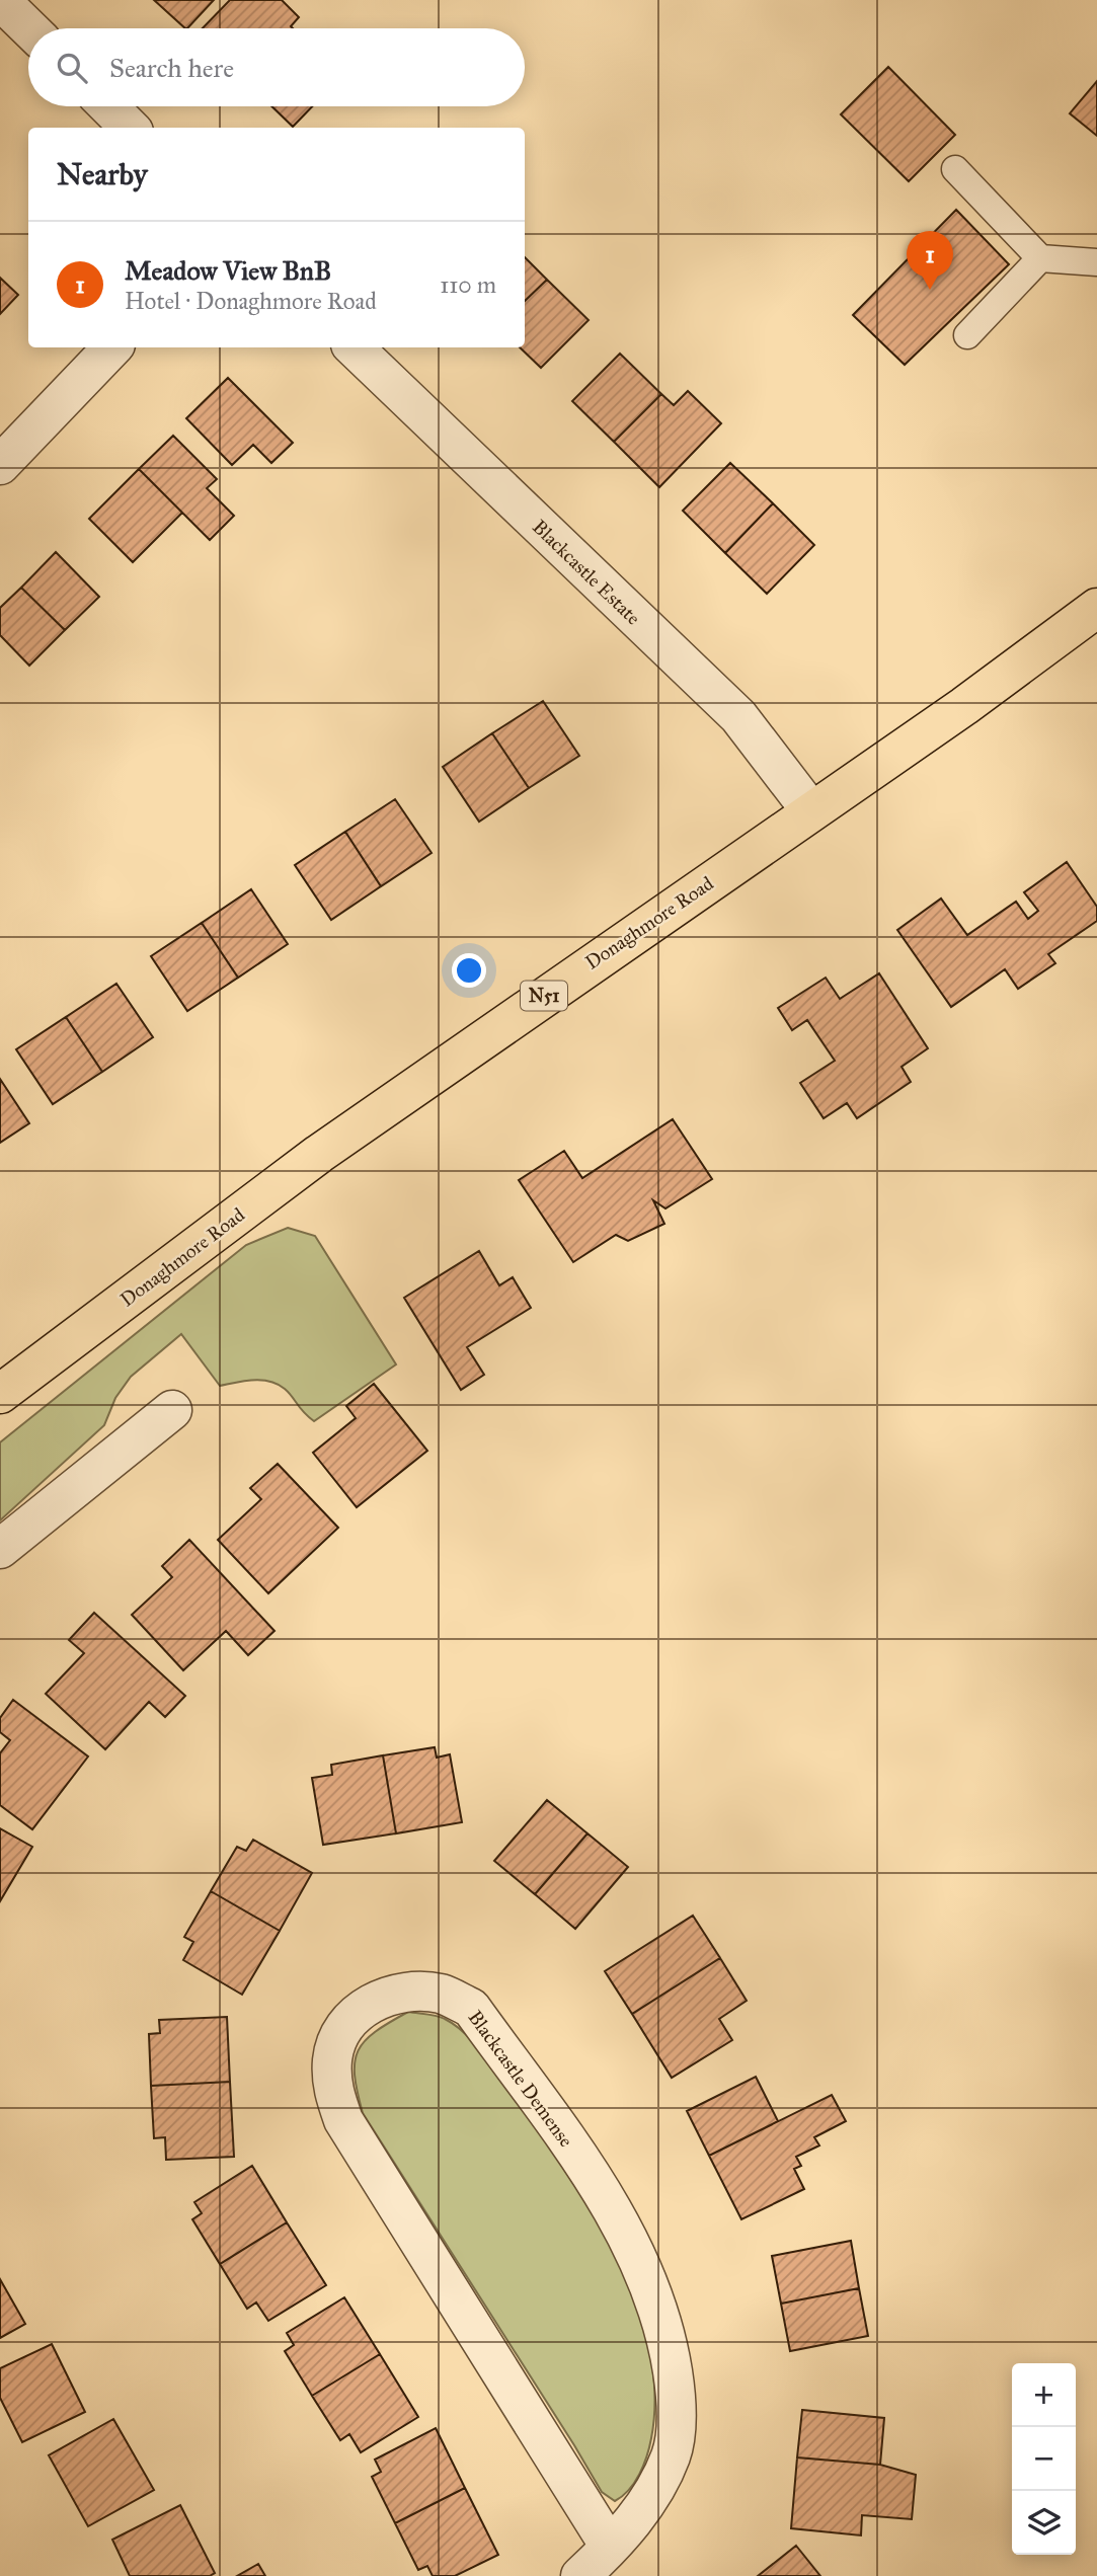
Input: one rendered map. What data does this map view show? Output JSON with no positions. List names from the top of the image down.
{
  "streets": {
    "main road": ["Donaghmore Road", "N51"],
    "street": ["Blackcastle Estate", "Blackcastle Demense"]
  },
  "crossings": [
    ["Blackcastle Estate", "Donaghmore Road"]
  ],
  "page": {
    "search": "Search here",
    "heading": "Nearby",
    "list": [
      {
        "mark": "1",
        "name": "Meadow View BnB",
        "note": "Hotel · Donaghmore Road",
        "value": "110 m"
      }
    ],
    "pins": "1",
    "map_buttons": ["+", "−"]
  }
}
